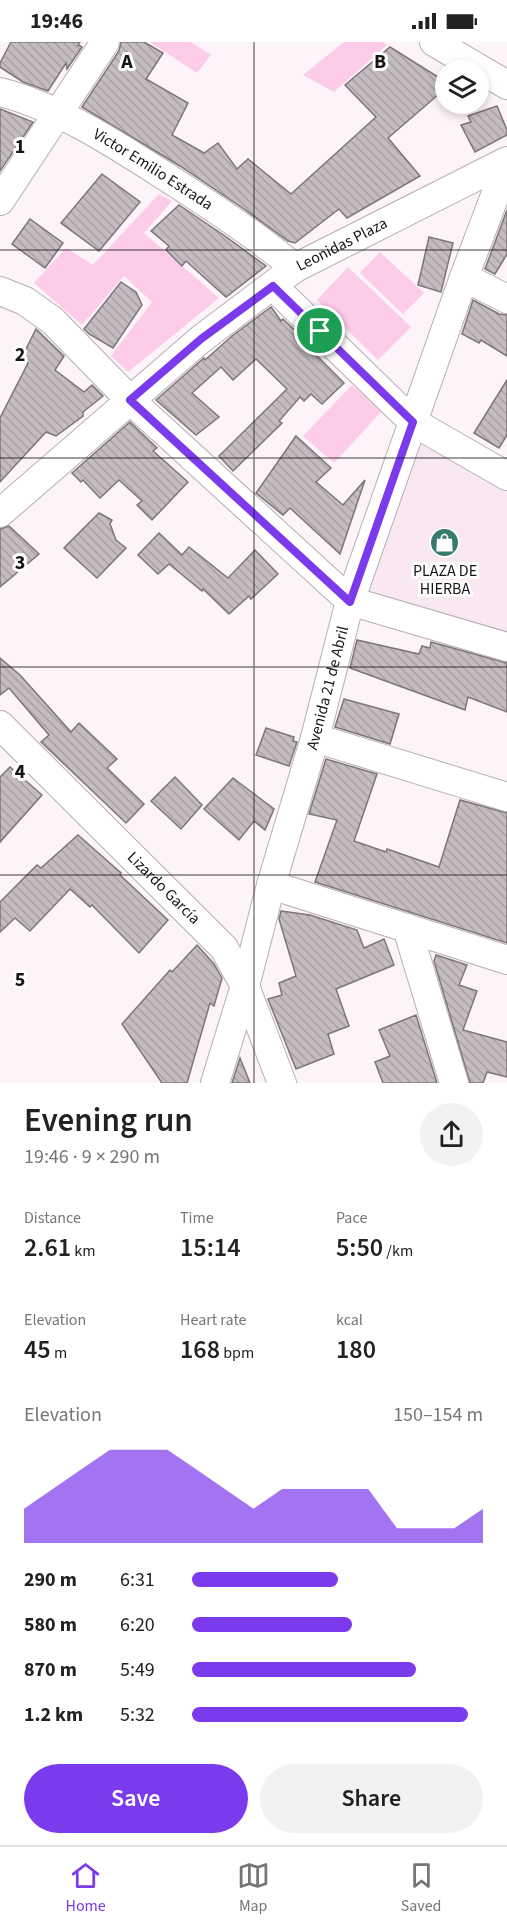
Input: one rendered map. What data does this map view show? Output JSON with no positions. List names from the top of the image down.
{
  "streets": {
    "street": [
      "Victor Emilio Estrada",
      "Leonidas Plaza",
      "Avenida 21 de Abril",
      "Lizardo García"
    ]
  },
  "crossings": [
    ["Victor Emilio Estrada", "Leonidas Plaza"],
    ["Leonidas Plaza", "Avenida 21 de Abril"],
    ["Avenida 21 de Abril", "Lizardo García"]
  ],
  "places": {
    "shop": ["PLAZA DE HIERBA"]
  },
  "page": {
    "status": "19:46",
    "heading": ["Evening run", "19:46 · 9 × 290 m"],
    "stats": [
      ["Distance", "2.61 km"],
      ["Time", "15:14"],
      ["Pace", "5:50 /km"],
      ["Elevation", "45 m"],
      ["Heart rate", "168 bpm"],
      ["kcal", "180"]
    ],
    "chart": ["Elevation", "150–154 m"],
    "list": [
      {
        "name": "290 m",
        "note": "6:31"
      },
      {
        "name": "580 m",
        "note": "6:20"
      },
      {
        "name": "870 m",
        "note": "5:49"
      },
      {
        "name": "1.2 km",
        "note": "5:32"
      }
    ],
    "buttons": ["Save", "Share"],
    "tabs": ["Home", "Map", "Saved"]
  },
  "grid": {
    "columns": ["A", "B"],
    "rows": [
      "1",
      "2",
      "3",
      "4",
      "5"
    ]
  }
}
